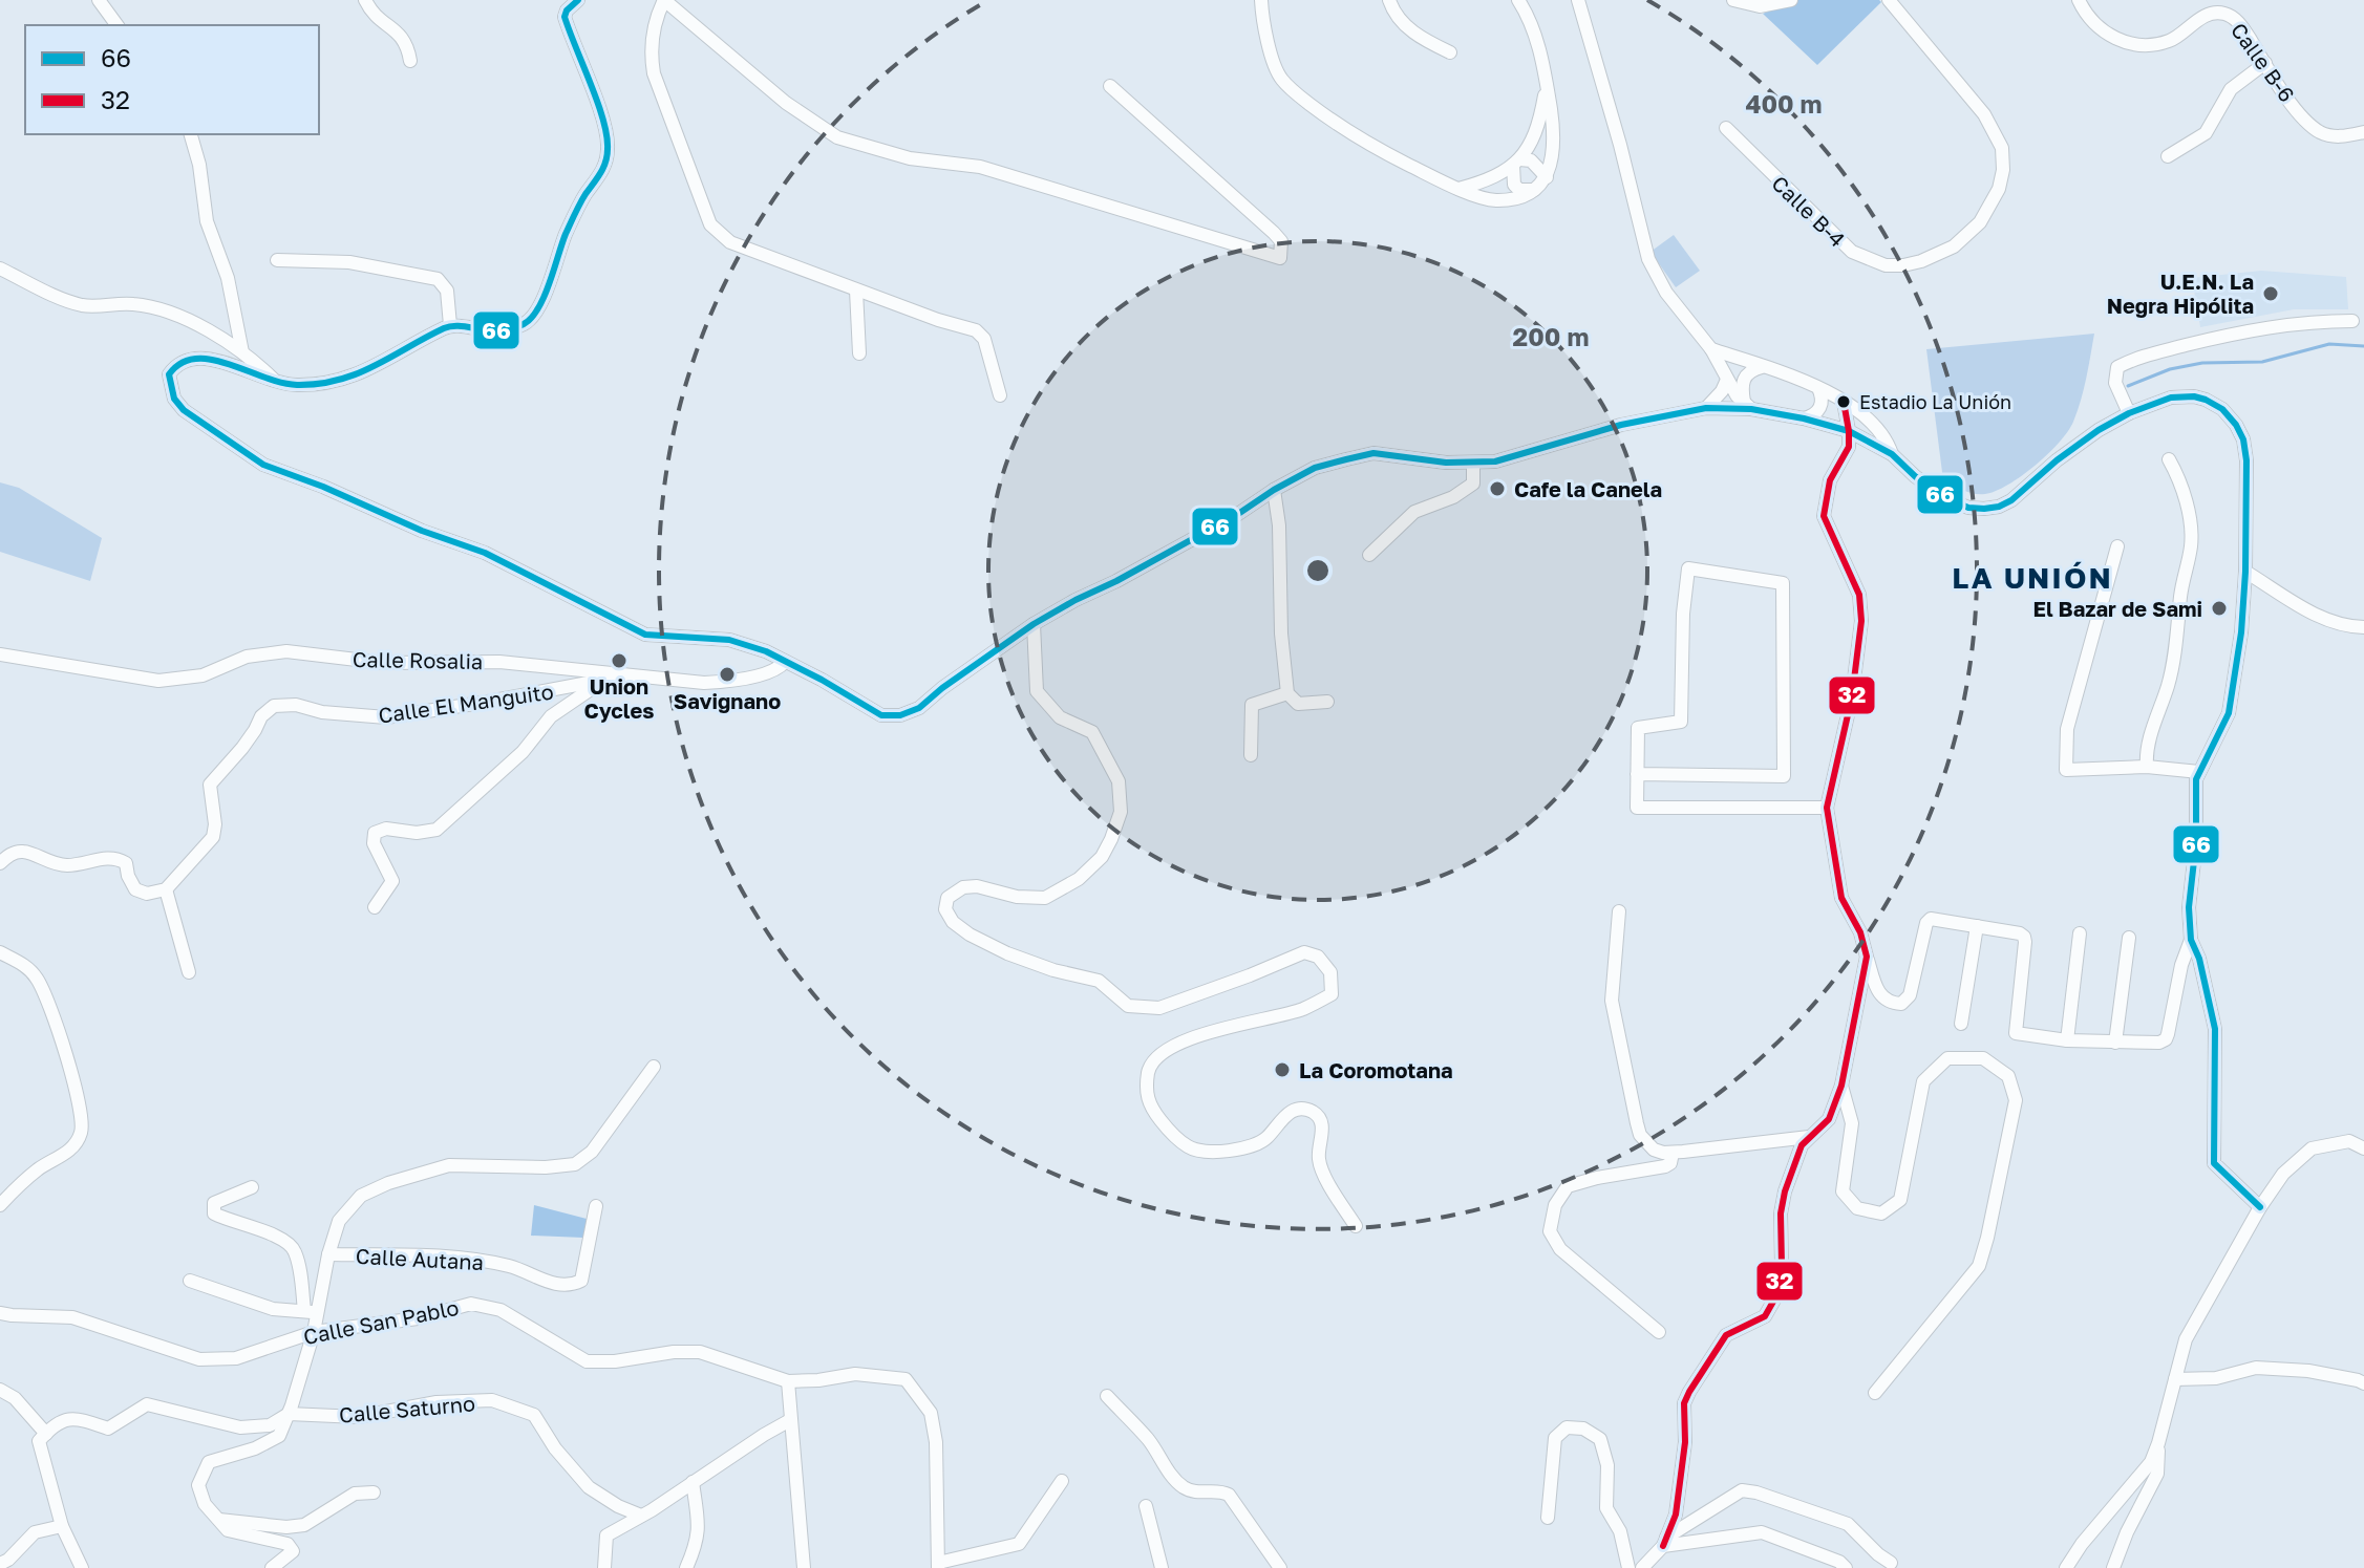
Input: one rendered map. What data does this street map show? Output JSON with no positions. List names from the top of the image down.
{
  "streets": {
    "street": [
      "Calle B-6",
      "Calle B-4",
      "Calle Rosalia",
      "Calle El Manguito",
      "Calle Autana",
      "Calle San Pablo",
      "Calle Saturno"
    ]
  },
  "crossings": [
    ["Calle Rosalia", "Calle El Manguito"]
  ],
  "districts": ["LA UNIÓN"],
  "places": [
    "U.E.N. La Negra Hipólita",
    "Estadio La Unión",
    "Cafe la Canela",
    "El Bazar de Sami",
    "Union Cycles",
    "Savignano",
    "La Coromotana"
  ],
  "lines": ["transit line 66", "transit line 32"],
  "legend": ["66", "32"],
  "rings": ["400 m", "200 m"]
}
